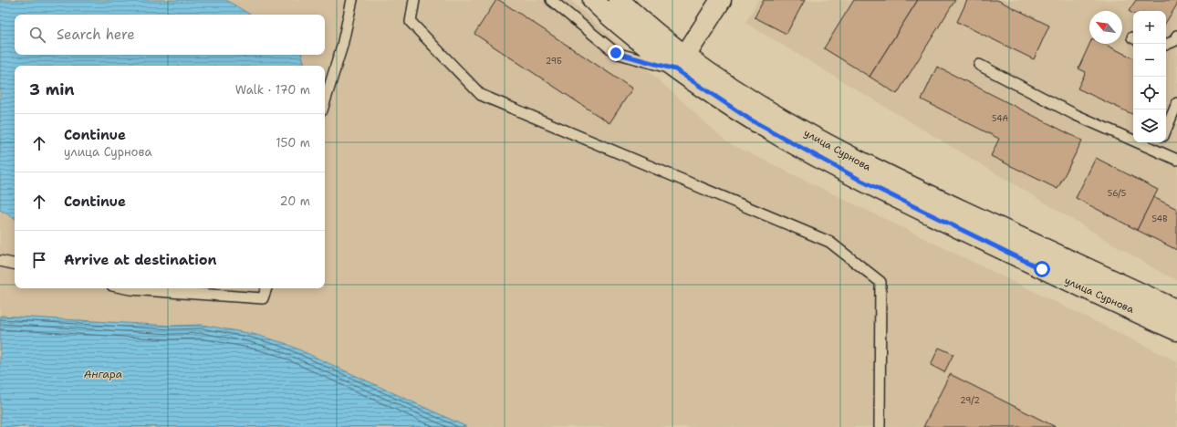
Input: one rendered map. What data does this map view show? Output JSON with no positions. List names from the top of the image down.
{
  "streets": {
    "main road": ["улица Сурнова"]
  },
  "water": ["Ангара"],
  "house_numbers": [
    "29Б",
    "54А",
    "56/5",
    "54В",
    "29/2"
  ],
  "north": "top left",
  "page": {
    "map_buttons": ["+", "−"],
    "search": "Search here",
    "heading": ["3 min", "Walk · 170 m"],
    "list": [
      ["Continue", "улица Сурнова", "150 m"],
      ["Continue", "20 m"],
      "Arrive at destination"
    ]
  }
}
